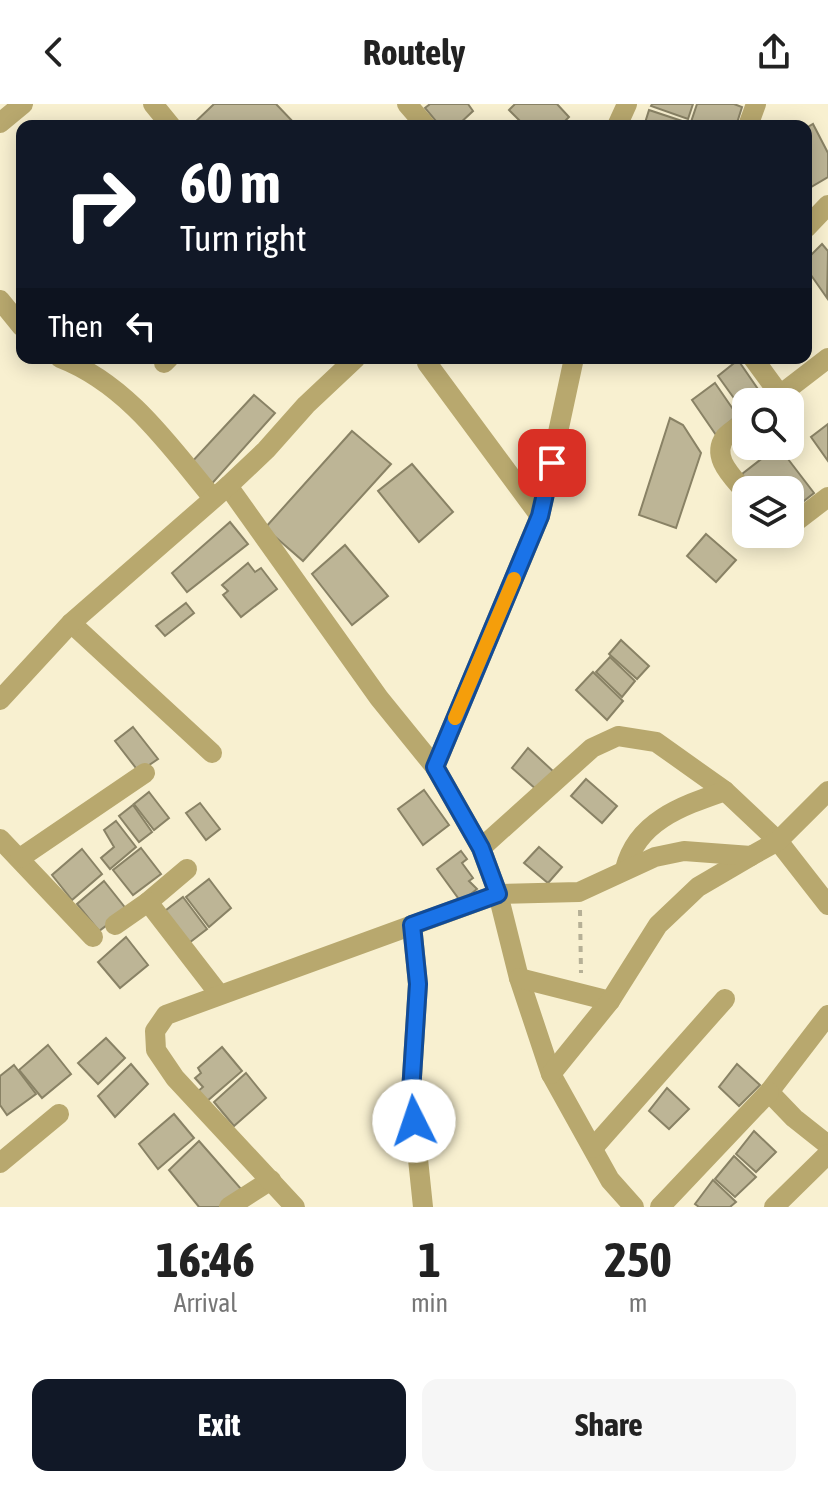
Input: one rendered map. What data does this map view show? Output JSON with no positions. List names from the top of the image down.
{
  "page": {
    "header": "Routely",
    "turn": ["60 m", "Turn right"],
    "then": "Then",
    "eta": [
      "16:46",
      "Arrival",
      "1",
      "min",
      "250",
      "m"
    ],
    "buttons": ["Exit", "Share"]
  }
}
